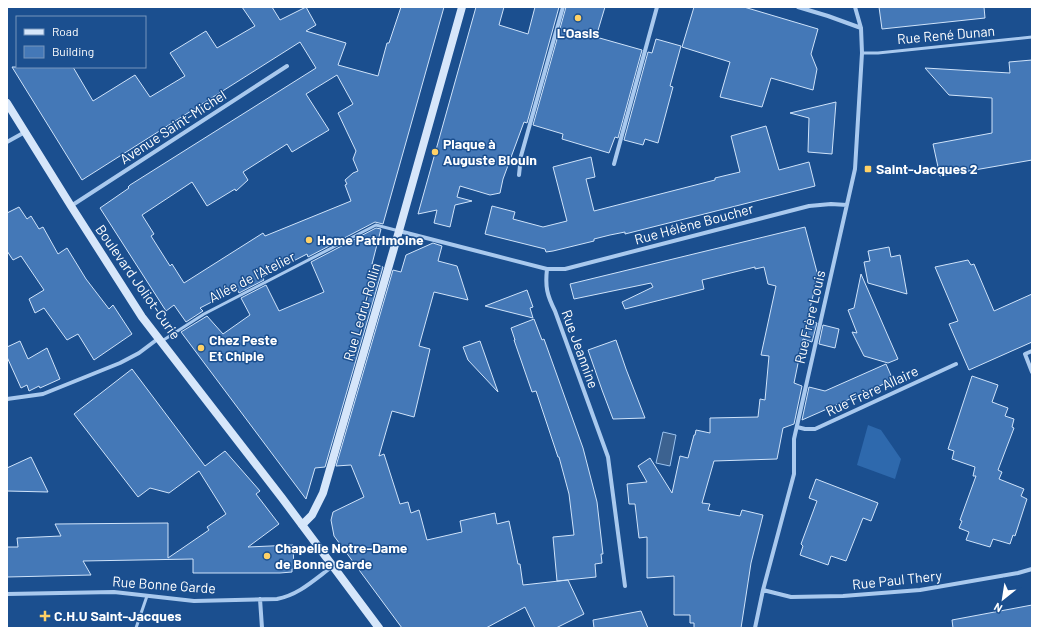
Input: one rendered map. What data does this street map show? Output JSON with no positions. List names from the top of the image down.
{
  "streets": {
    "main road": ["Boulevard Joliot-Curie", "Rue Ledru-Rollin"],
    "street": [
      "Avenue Saint-Michel",
      "Rue Hélène Boucher",
      "Rue Frère Louis",
      "Rue Jeannine",
      "Rue Frère Allaire",
      "Rue Paul Thery",
      "Rue Bonne Garde"
    ],
    "lane": ["Rue René Dunan", "Allée de l'Atelier"]
  },
  "crossings": [
    ["Rue René Dunan", "Rue Frère Louis"],
    ["Avenue Saint-Michel", "Boulevard Joliot-Curie"],
    ["Rue Hélène Boucher", "Rue Frère Louis"],
    ["Rue Hélène Boucher", "Rue Jeannine"],
    ["Allée de l'Atelier", "Boulevard Joliot-Curie"],
    ["Allée de l'Atelier", "Rue Ledru-Rollin"],
    ["Boulevard Joliot-Curie", "Rue Ledru-Rollin"],
    ["Boulevard Joliot-Curie", "Rue Bonne Garde"],
    ["Rue Frère Louis", "Rue Frère Allaire"],
    ["Rue Frère Louis", "Rue Paul Thery"]
  ],
  "places": {
    "other": [
      "L'Oasis",
      "Plaque à Auguste Blouin",
      "Home Patrimoine",
      "Chez Peste Et Chipie",
      "Chapelle Notre-Dame de Bonne Garde"
    ],
    "transit": ["Saint-Jacques 2"],
    "health": ["C.H.U Saint-Jacques"]
  },
  "legend": ["Road", "Building"],
  "north": "bottom left"
}
